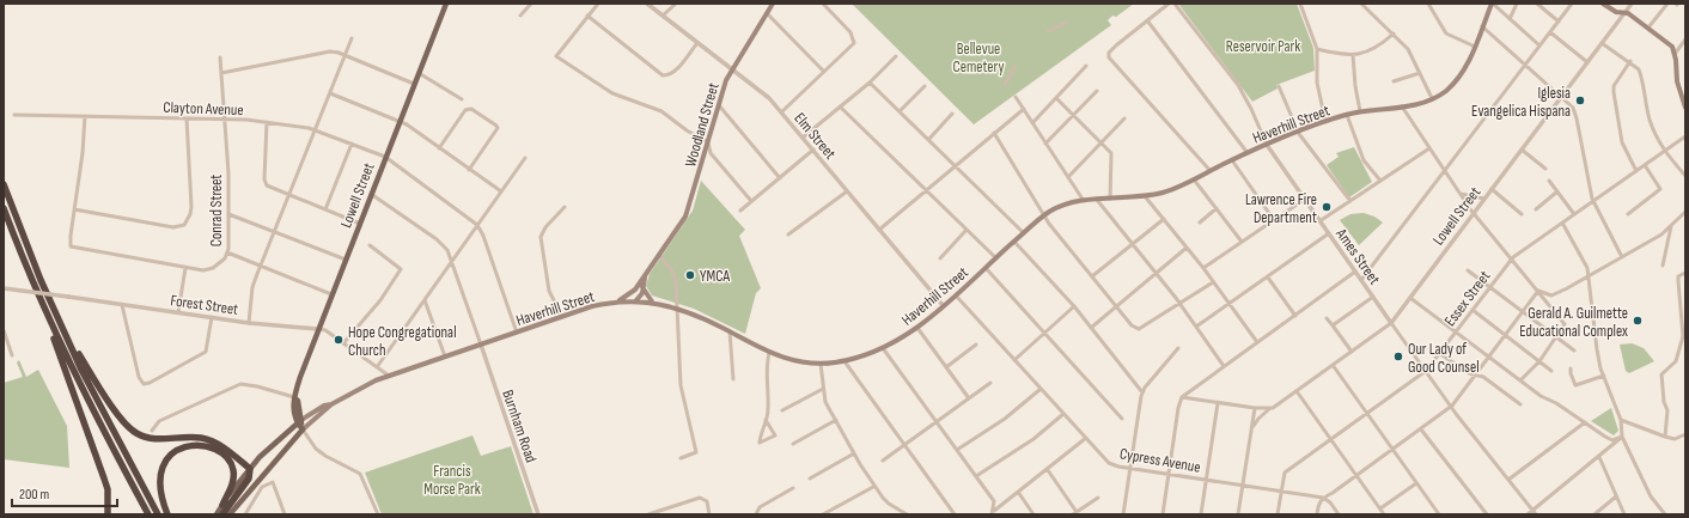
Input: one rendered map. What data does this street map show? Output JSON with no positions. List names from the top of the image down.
{
  "streets": {
    "main road": ["Haverhill Street", "Woodland Street", "Lowell Street"],
    "street": [
      "Clayton Avenue",
      "Elm Street",
      "Conrad Street",
      "Ames Street",
      "Essex Street",
      "Forest Street",
      "Burnham Road",
      "Cypress Avenue"
    ]
  },
  "crossings": [
    ["Clayton Avenue", "Lowell Street"],
    ["Clayton Avenue", "Conrad Street"],
    ["Haverhill Street", "Woodland Street"],
    ["Haverhill Street", "Elm Street"],
    ["Haverhill Street", "Lowell Street"],
    ["Haverhill Street", "Ames Street"],
    ["Haverhill Street", "Forest Street"],
    ["Haverhill Street", "Burnham Road"],
    ["Haverhill Street", "Cypress Avenue"],
    ["Woodland Street", "Elm Street"],
    ["Lowell Street", "Ames Street"],
    ["Lowell Street", "Forest Street"],
    ["Ames Street", "Essex Street"],
    ["Essex Street", "Cypress Avenue"]
  ],
  "parks": ["Reservoir Park", "Bellevue Cemetery", "Francis Morse Park"],
  "places": [
    "Iglesia Evangelica Hispana",
    "Lawrence Fire Department",
    "YMCA",
    "Gerald A. Guilmette Educational Complex",
    "Hope Congregational Church",
    "Our Lady of Good Counsel"
  ],
  "scale_bar": "200 m"
}
